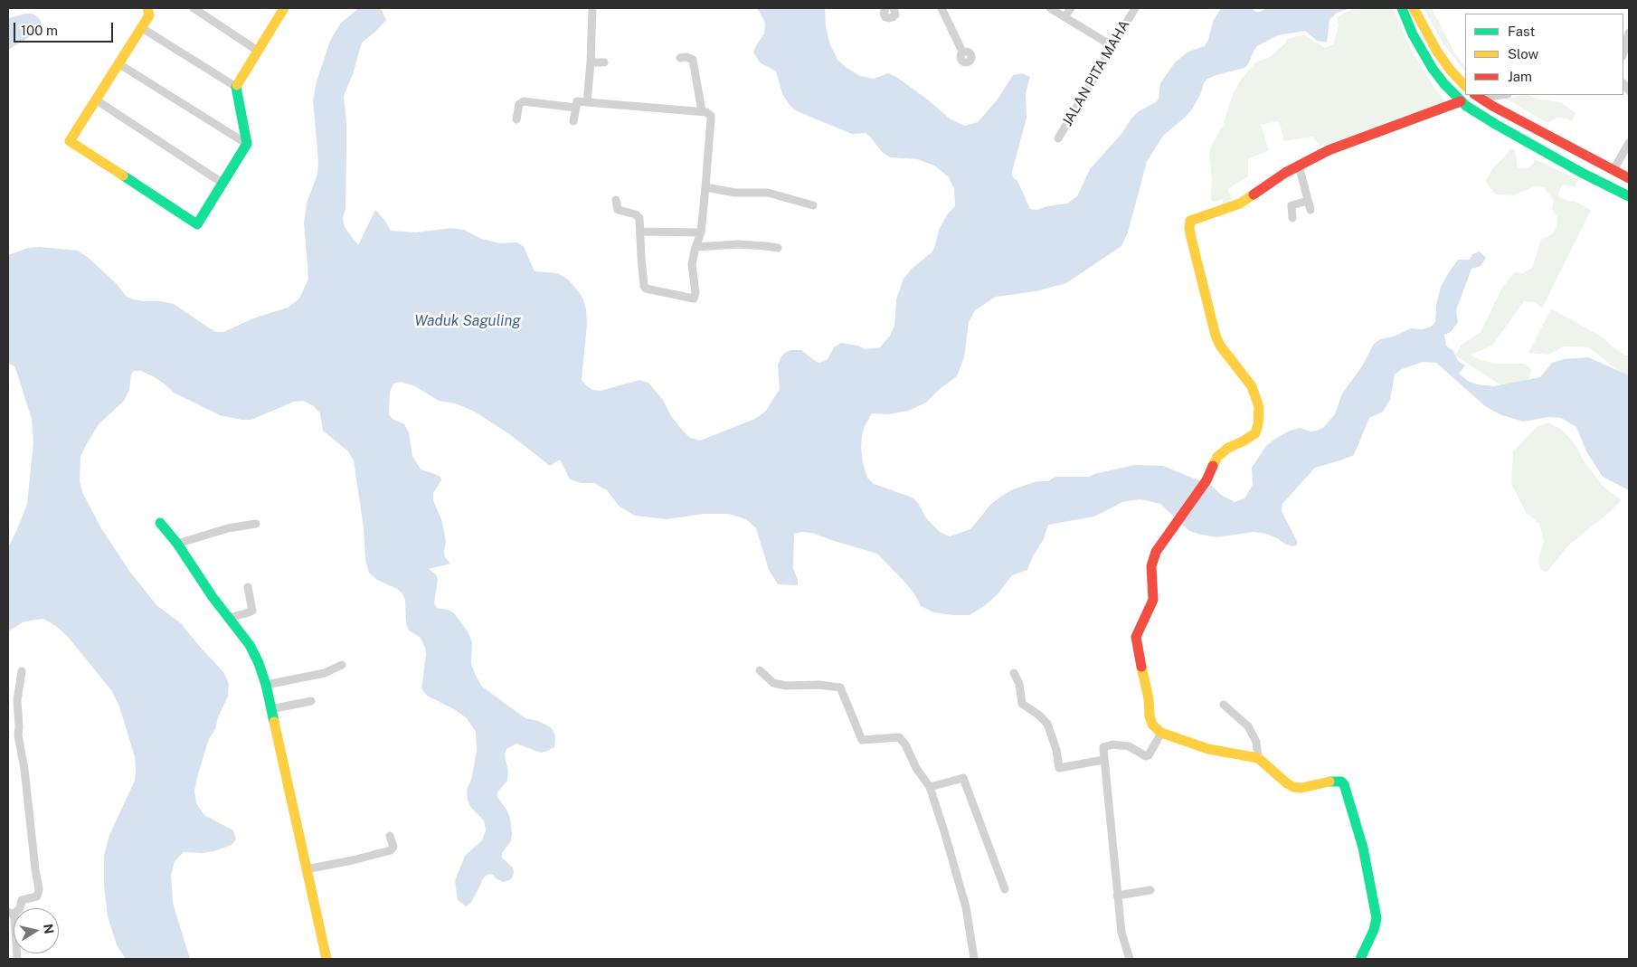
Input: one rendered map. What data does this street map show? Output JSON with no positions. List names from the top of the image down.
{
  "streets": {
    "street": ["JALAN PITA MAHA"]
  },
  "water": ["Waduk Saguling"],
  "legend": ["Fast", "Slow", "Jam"],
  "scale_bar": "100 m",
  "north": "right"
}
